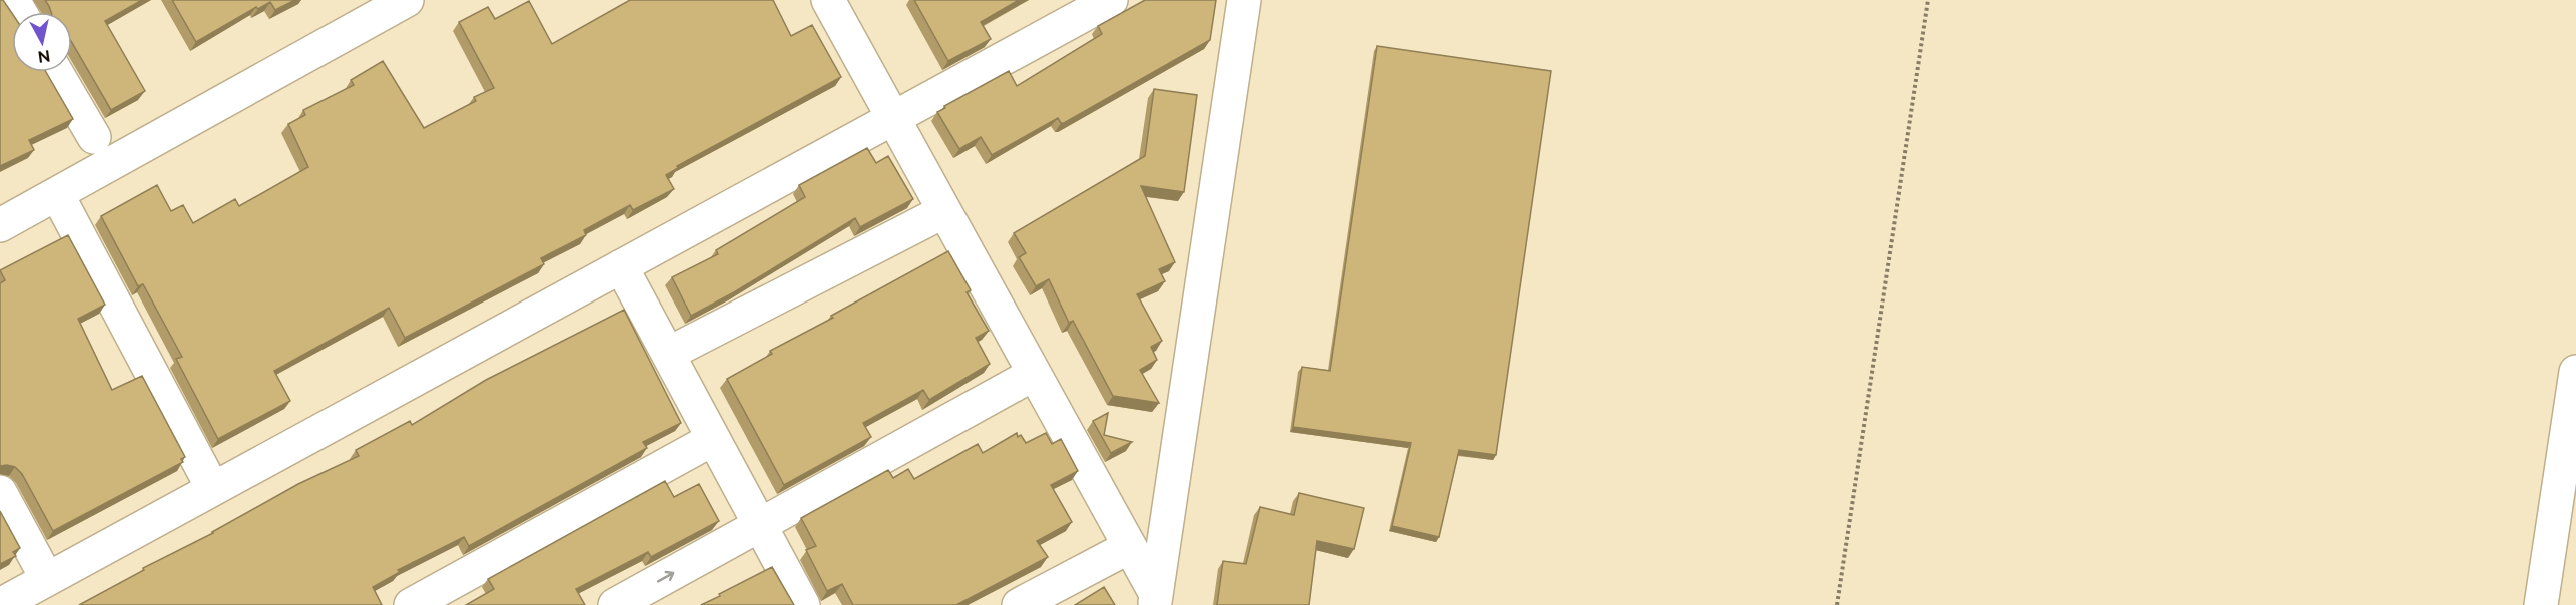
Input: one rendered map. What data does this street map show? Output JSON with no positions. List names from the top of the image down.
{
  "north": "bottom"
}
